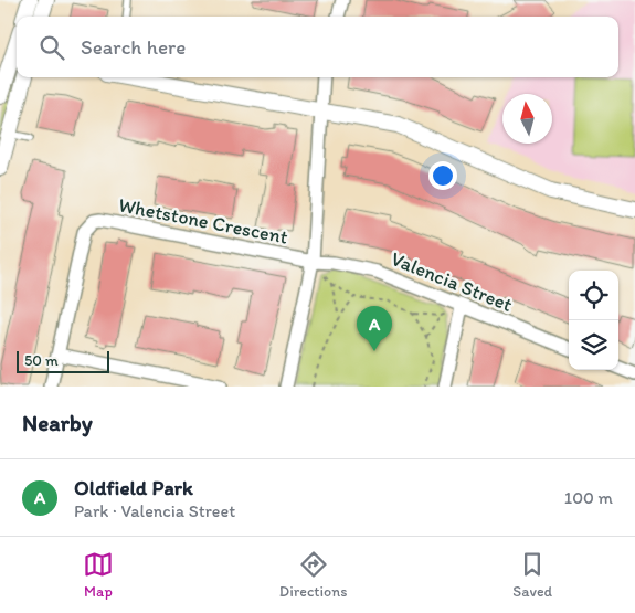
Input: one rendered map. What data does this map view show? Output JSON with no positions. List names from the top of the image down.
{
  "streets": {
    "street": ["Whetstone Crescent", "Valencia Street"]
  },
  "crossings": [
    ["Whetstone Crescent", "Valencia Street"]
  ],
  "scale_bar": "50 m",
  "north": "top",
  "page": {
    "search": "Search here",
    "pins": "A",
    "scale": "50 m",
    "heading": "Nearby",
    "list": [
      {
        "mark": "A",
        "name": "Oldfield Park",
        "note": "Park · Valencia Street",
        "value": "100 m"
      }
    ],
    "nav": ["Map", "Directions", "Saved"]
  }
}
